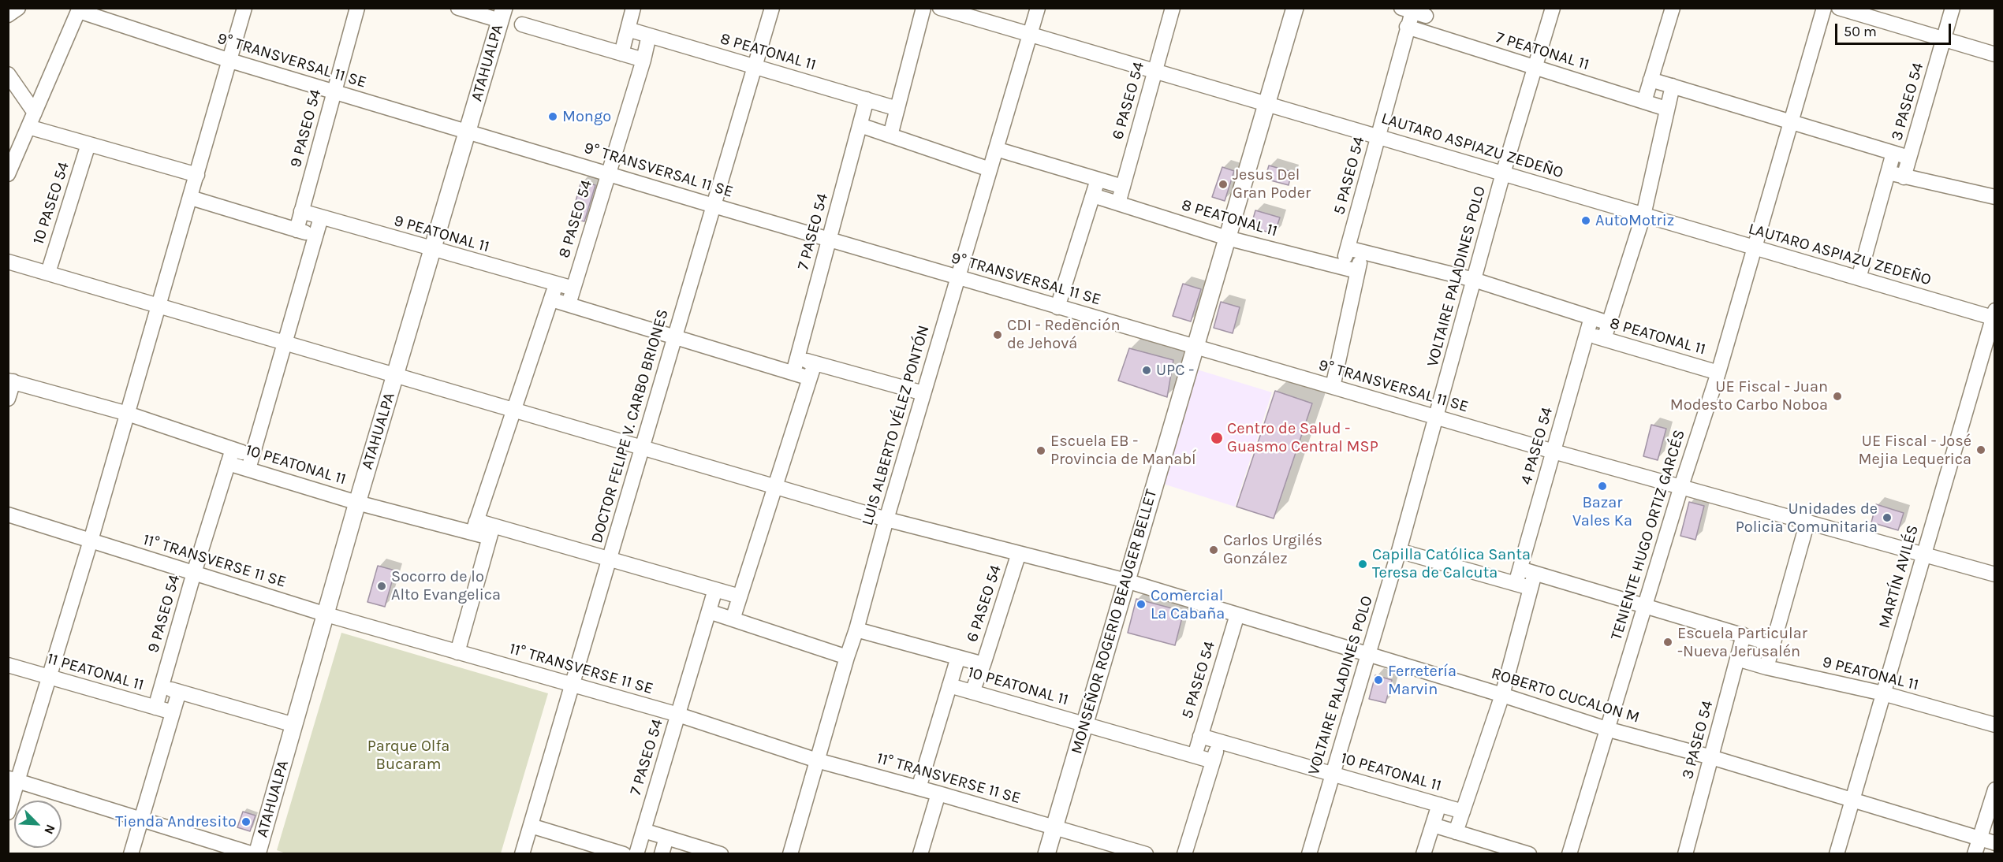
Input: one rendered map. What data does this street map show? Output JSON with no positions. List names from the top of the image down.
{
  "streets": {
    "street": [
      "7 PEATONAL 11",
      "8 PEATONAL 11",
      "9° TRANSVERSAL 11 SE",
      "ATAHUALPA",
      "6 PASEO 54",
      "3 PASEO 54",
      "9 PASEO 54",
      "LAUTARO ASPIAZU ZEDEÑO",
      "5 PASEO 54",
      "10 PASEO 54",
      "8 PASEO 54",
      "7 PASEO 54",
      "9 PEATONAL 11",
      "VOLTAIRE PALADINES POLO",
      "LUIS ALBERTO VÉLEZ PONTÓN",
      "DOCTOR FELIPE V. CARBO BRIONES",
      "4 PASEO 54",
      "10 PEATONAL 11",
      "TENIENTE HUGO ORTIZ GARCÉS",
      "11° TRANSVERSE 11 SE",
      "MARTÍN AVILÉS",
      "MONSEÑOR ROGERIO BEAUGER BELLET",
      "11 PEATONAL 11",
      "ROBERTO CUCALON M"
    ]
  },
  "crossings": [
    ["7 PEATONAL 11", "5 PASEO 54"],
    ["7 PEATONAL 11", "VOLTAIRE PALADINES POLO"],
    ["8 PEATONAL 11", "6 PASEO 54"],
    ["8 PEATONAL 11", "5 PASEO 54"],
    ["8 PEATONAL 11", "8 PASEO 54"],
    ["8 PEATONAL 11", "7 PASEO 54"],
    ["8 PEATONAL 11", "VOLTAIRE PALADINES POLO"],
    ["8 PEATONAL 11", "DOCTOR FELIPE V. CARBO BRIONES"],
    ["8 PEATONAL 11", "4 PASEO 54"],
    ["8 PEATONAL 11", "TENIENTE HUGO ORTIZ GARCÉS"],
    ["8 PEATONAL 11", "MONSEÑOR ROGERIO BEAUGER BELLET"],
    ["9° TRANSVERSAL 11 SE", "ATAHUALPA"],
    ["9° TRANSVERSAL 11 SE", "9 PASEO 54"],
    ["9° TRANSVERSAL 11 SE", "8 PASEO 54"],
    ["9° TRANSVERSAL 11 SE", "7 PASEO 54"],
    ["9° TRANSVERSAL 11 SE", "VOLTAIRE PALADINES POLO"],
    ["9° TRANSVERSAL 11 SE", "LUIS ALBERTO VÉLEZ PONTÓN"],
    ["9° TRANSVERSAL 11 SE", "DOCTOR FELIPE V. CARBO BRIONES"],
    ["9° TRANSVERSAL 11 SE", "4 PASEO 54"],
    ["9° TRANSVERSAL 11 SE", "TENIENTE HUGO ORTIZ GARCÉS"],
    ["9° TRANSVERSAL 11 SE", "MARTÍN AVILÉS"],
    ["9° TRANSVERSAL 11 SE", "MONSEÑOR ROGERIO BEAUGER BELLET"],
    ["ATAHUALPA", "9 PEATONAL 11"],
    ["ATAHUALPA", "10 PEATONAL 11"],
    ["ATAHUALPA", "11° TRANSVERSE 11 SE"],
    ["ATAHUALPA", "11 PEATONAL 11"],
    ["6 PASEO 54", "LAUTARO ASPIAZU ZEDEÑO"],
    ["6 PASEO 54", "10 PEATONAL 11"],
    ["6 PASEO 54", "11° TRANSVERSE 11 SE"],
    ["3 PASEO 54", "LAUTARO ASPIAZU ZEDEÑO"],
    ["3 PASEO 54", "9 PEATONAL 11"],
    ["3 PASEO 54", "ROBERTO CUCALON M"],
    ["9 PASEO 54", "9 PEATONAL 11"],
    ["9 PASEO 54", "10 PEATONAL 11"],
    ["9 PASEO 54", "11° TRANSVERSE 11 SE"],
    ["9 PASEO 54", "11 PEATONAL 11"],
    ["LAUTARO ASPIAZU ZEDEÑO", "5 PASEO 54"],
    ["LAUTARO ASPIAZU ZEDEÑO", "VOLTAIRE PALADINES POLO"],
    ["LAUTARO ASPIAZU ZEDEÑO", "LUIS ALBERTO VÉLEZ PONTÓN"],
    ["LAUTARO ASPIAZU ZEDEÑO", "TENIENTE HUGO ORTIZ GARCÉS"],
    ["LAUTARO ASPIAZU ZEDEÑO", "MARTÍN AVILÉS"],
    ["LAUTARO ASPIAZU ZEDEÑO", "MONSEÑOR ROGERIO BEAUGER BELLET"],
    ["5 PASEO 54", "10 PEATONAL 11"],
    ["5 PASEO 54", "ROBERTO CUCALON M"],
    ["8 PASEO 54", "9 PEATONAL 11"],
    ["7 PASEO 54", "10 PEATONAL 11"],
    ["7 PASEO 54", "11° TRANSVERSE 11 SE"],
    ["9 PEATONAL 11", "MARTÍN AVILÉS"],
    ["VOLTAIRE PALADINES POLO", "10 PEATONAL 11"],
    ["VOLTAIRE PALADINES POLO", "ROBERTO CUCALON M"],
    ["LUIS ALBERTO VÉLEZ PONTÓN", "10 PEATONAL 11"],
    ["LUIS ALBERTO VÉLEZ PONTÓN", "11° TRANSVERSE 11 SE"],
    ["DOCTOR FELIPE V. CARBO BRIONES", "10 PEATONAL 11"],
    ["DOCTOR FELIPE V. CARBO BRIONES", "11° TRANSVERSE 11 SE"],
    ["10 PEATONAL 11", "MONSEÑOR ROGERIO BEAUGER BELLET"],
    ["TENIENTE HUGO ORTIZ GARCÉS", "ROBERTO CUCALON M"],
    ["11° TRANSVERSE 11 SE", "MONSEÑOR ROGERIO BEAUGER BELLET"],
    ["MARTÍN AVILÉS", "ROBERTO CUCALON M"],
    ["MONSEÑOR ROGERIO BEAUGER BELLET", "ROBERTO CUCALON M"]
  ],
  "parks": ["Parque Olfa Bucaram"],
  "places": [
    "Mongo",
    "Jesus Del Gran Poder",
    "AutoMotriz",
    "CDI - Redención de Jehová",
    "UPC -",
    "UE Fiscal - Juan Modesto Carbo Noboa",
    "Centro de Salud - Guasmo Central MSP",
    "UE Fiscal - José Mejia Lequerica",
    "Escuela EB - Provincia de ManabÍ",
    "Bazar Vales Ka",
    "Unidades de Policia Comunitaria",
    "Carlos Urgilés González",
    "Capilla Católica Santa Teresa de Calcuta",
    "Socorro de lo Alto Evangelica",
    "Comercial La Cabaña",
    "Escuela Particular -Nueva Jerusalén",
    "Ferretería Marvin",
    "Tienda Andresito"
  ],
  "scale_bar": "50 m",
  "north": "bottom right"
}
